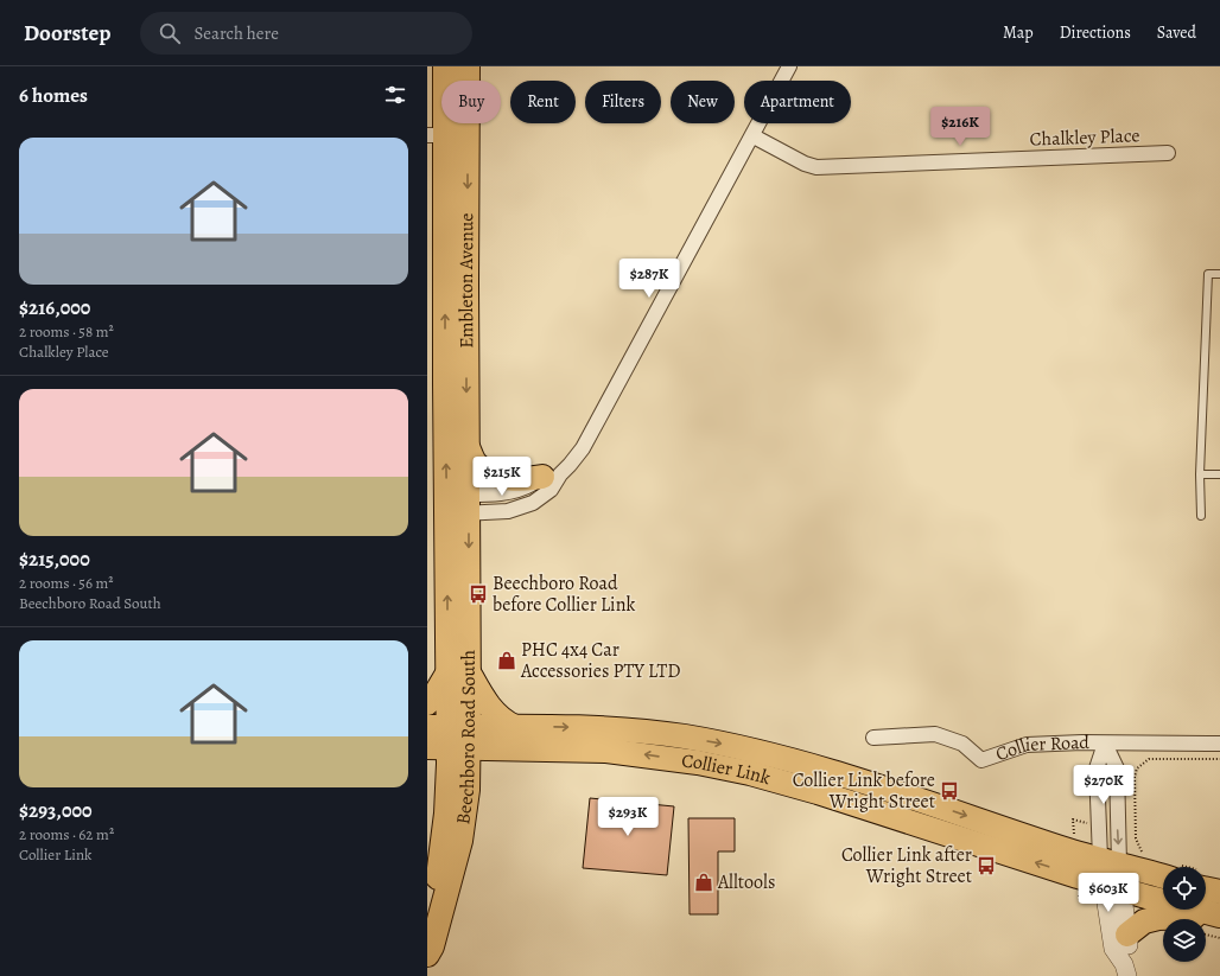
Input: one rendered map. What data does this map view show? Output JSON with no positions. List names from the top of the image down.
{
  "streets": {
    "main road": ["Embleton Avenue", "Beechboro Road South", "Collier Link"],
    "street": ["Chalkley Place", "Collier Road"]
  },
  "crossings": [
    ["Embleton Avenue", "Beechboro Road South"],
    ["Beechboro Road South", "Collier Link"]
  ],
  "places": {
    "bus stop": ["Beechboro Road before Collier Link", "Collier Link before Wright Street", "Collier Link after Wright Street"],
    "shop": ["PHC 4x4 Car Accessories PTY LTD", "Alltools"]
  },
  "page": {
    "header": "Doorstep",
    "search": "Search here",
    "nav": ["Map", "Directions", "Saved"],
    "heading": "6 homes",
    "chip": [
      "Buy",
      "Rent",
      "Filters",
      "New",
      "Apartment"
    ],
    "price": [
      "$216K",
      "$287K",
      "$215K",
      "$270K",
      "$293K",
      "$603K"
    ],
    "list": [
      {
        "name": "$216,000",
        "note": "2 rooms · 58 m² · Chalkley Place"
      },
      {
        "name": "$215,000",
        "note": "2 rooms · 56 m² · Beechboro Road South"
      },
      {
        "name": "$293,000",
        "note": "2 rooms · 62 m² · Collier Link"
      }
    ]
  }
}
